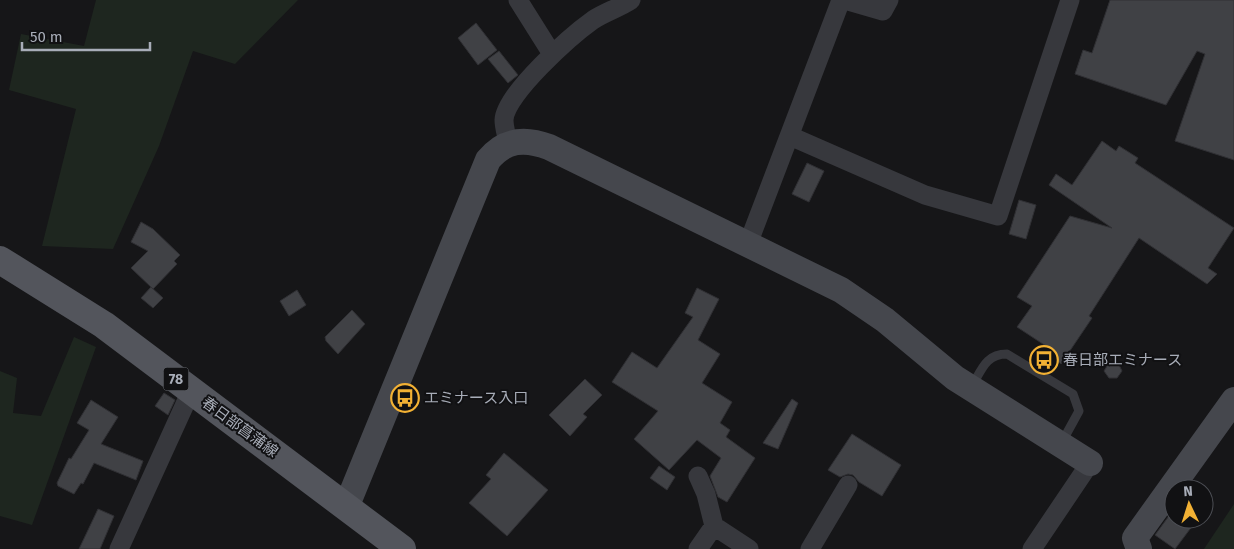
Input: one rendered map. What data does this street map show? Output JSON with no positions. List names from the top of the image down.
{
  "streets": {
    "main road": ["78", "春日部菖蒲線"]
  },
  "places": {
    "bus stop": ["春日部エミナース", "エミナース入口"]
  },
  "scale_bar": "50 m",
  "north": "top"
}
